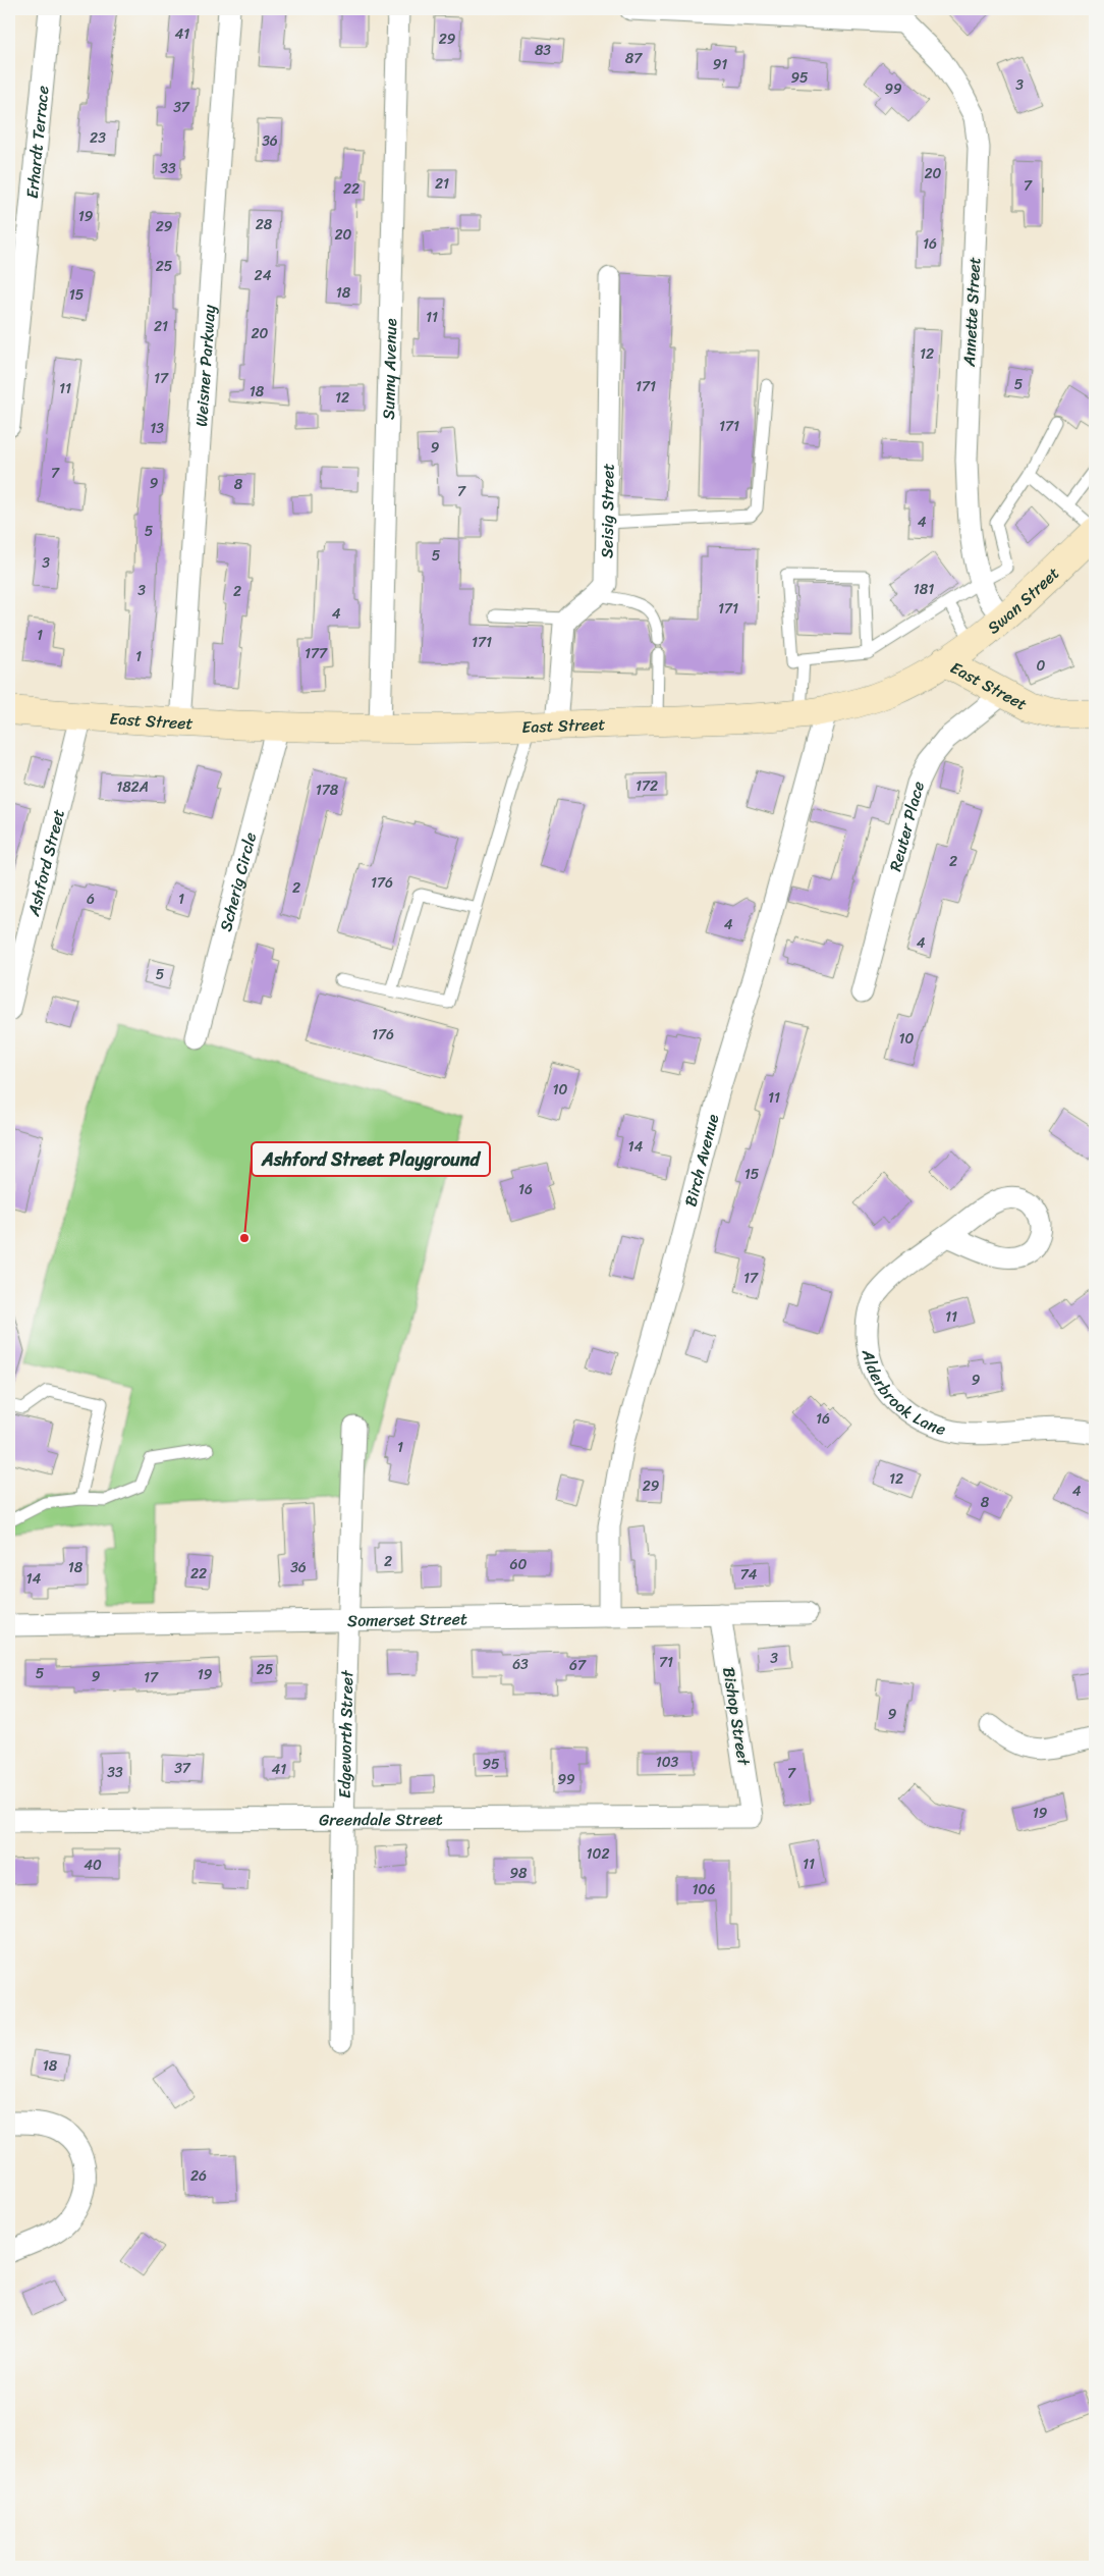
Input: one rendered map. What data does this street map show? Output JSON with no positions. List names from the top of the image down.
{
  "streets": {
    "main road": ["Swan Street", "East Street"],
    "street": [
      "Erhardt Terrace",
      "Annette Street",
      "Weisner Parkway",
      "Sunny Avenue",
      "Seisig Street",
      "Reuter Place",
      "Ashford Street",
      "Scherig Circle",
      "Birch Avenue",
      "Alderbrook Lane",
      "Somerset Street",
      "Bishop Street",
      "Edgeworth Street",
      "Greendale Street"
    ]
  },
  "crossings": [
    ["Annette Street", "Swan Street"],
    ["Weisner Parkway", "East Street"],
    ["Sunny Avenue", "East Street"],
    ["Swan Street", "East Street"],
    ["East Street", "Reuter Place"],
    ["East Street", "Ashford Street"],
    ["East Street", "Scherig Circle"],
    ["East Street", "Birch Avenue"],
    ["Birch Avenue", "Somerset Street"],
    ["Somerset Street", "Bishop Street"],
    ["Somerset Street", "Edgeworth Street"],
    ["Bishop Street", "Greendale Street"],
    ["Edgeworth Street", "Greendale Street"]
  ],
  "places": ["Ashford Street Playground"],
  "house_numbers": [
    "41",
    "29",
    "83",
    "87",
    "91",
    "95",
    "3",
    "99",
    "37",
    "23",
    "36",
    "33",
    "20",
    "21",
    "7",
    "22",
    "19",
    "28",
    "29",
    "20",
    "16",
    "25",
    "24",
    "18",
    "15",
    "11",
    "21",
    "20",
    "12",
    "17",
    "5",
    "171",
    "11",
    "18",
    "12",
    "171",
    "13",
    "9",
    "7",
    "9",
    "8",
    "7",
    "4",
    "5",
    "5",
    "3",
    "181",
    "3",
    "2",
    "171",
    "4",
    "1",
    "171",
    "177",
    "1",
    "0",
    "172",
    "182A",
    "178",
    "2",
    "176",
    "2",
    "6",
    "1",
    "4",
    "4",
    "5",
    "176",
    "10",
    "10",
    "11",
    "14",
    "15",
    "16",
    "17",
    "11",
    "9",
    "16",
    "1",
    "12",
    "29",
    "4",
    "8",
    "2",
    "60",
    "18",
    "36",
    "22",
    "74",
    "14",
    "3",
    "71",
    "63",
    "67",
    "25",
    "5",
    "19",
    "9",
    "17",
    "9",
    "103",
    "95",
    "37",
    "41",
    "33",
    "7",
    "99",
    "19",
    "102",
    "11",
    "40",
    "98",
    "106",
    "18",
    "26"
  ]
}
